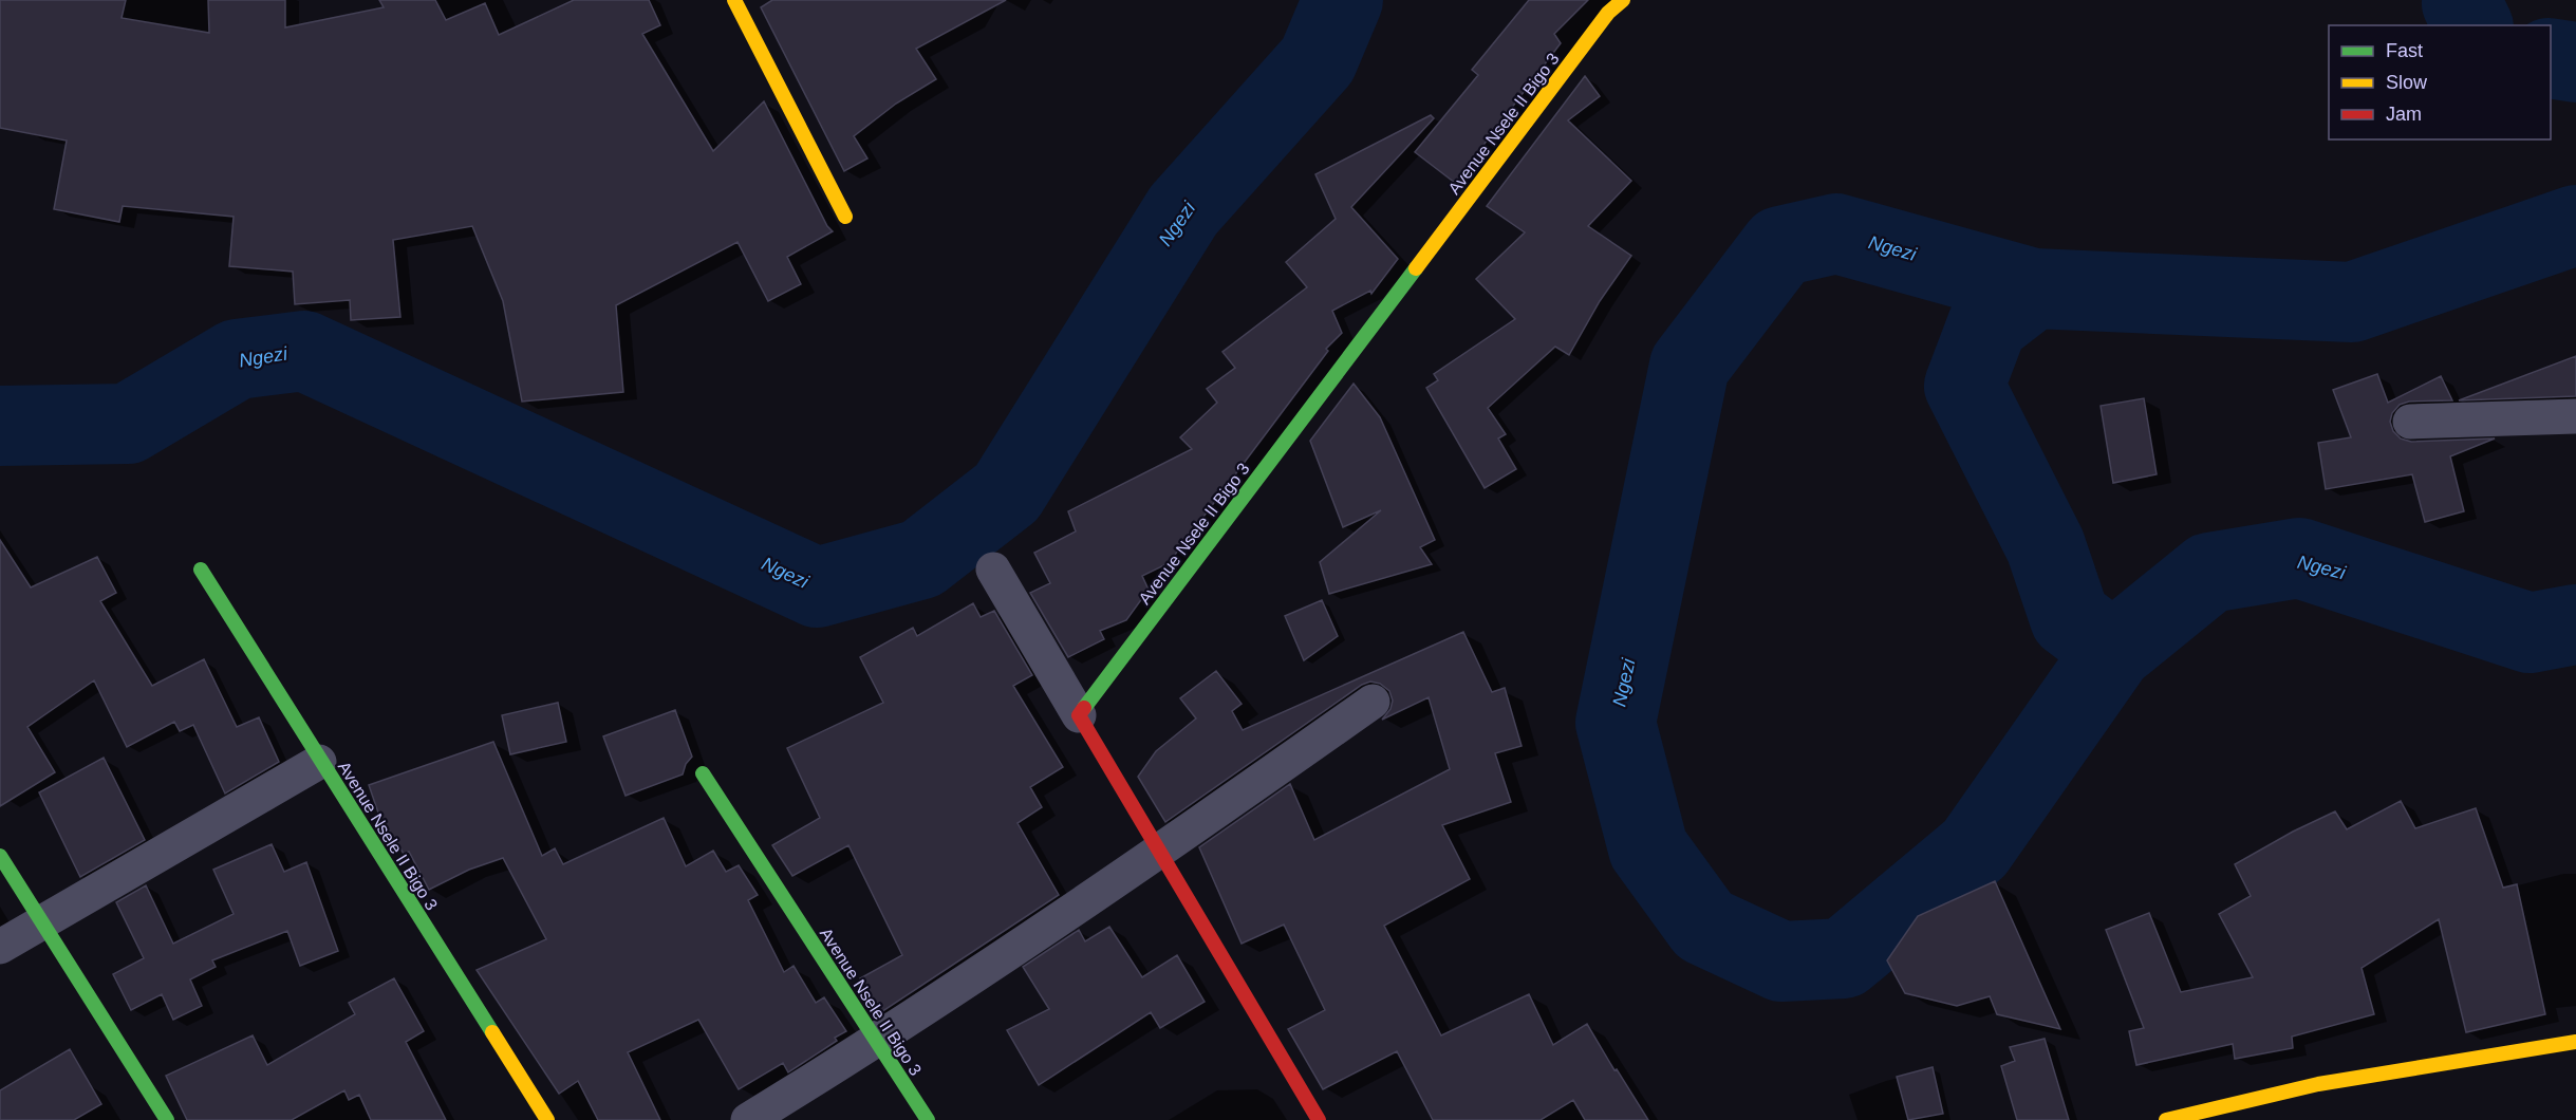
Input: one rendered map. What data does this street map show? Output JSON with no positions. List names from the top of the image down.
{
  "streets": {
    "street": ["Avenue Nsele II Bigo 3"]
  },
  "water": ["Ngezi"],
  "legend": ["Fast", "Slow", "Jam"]
}
